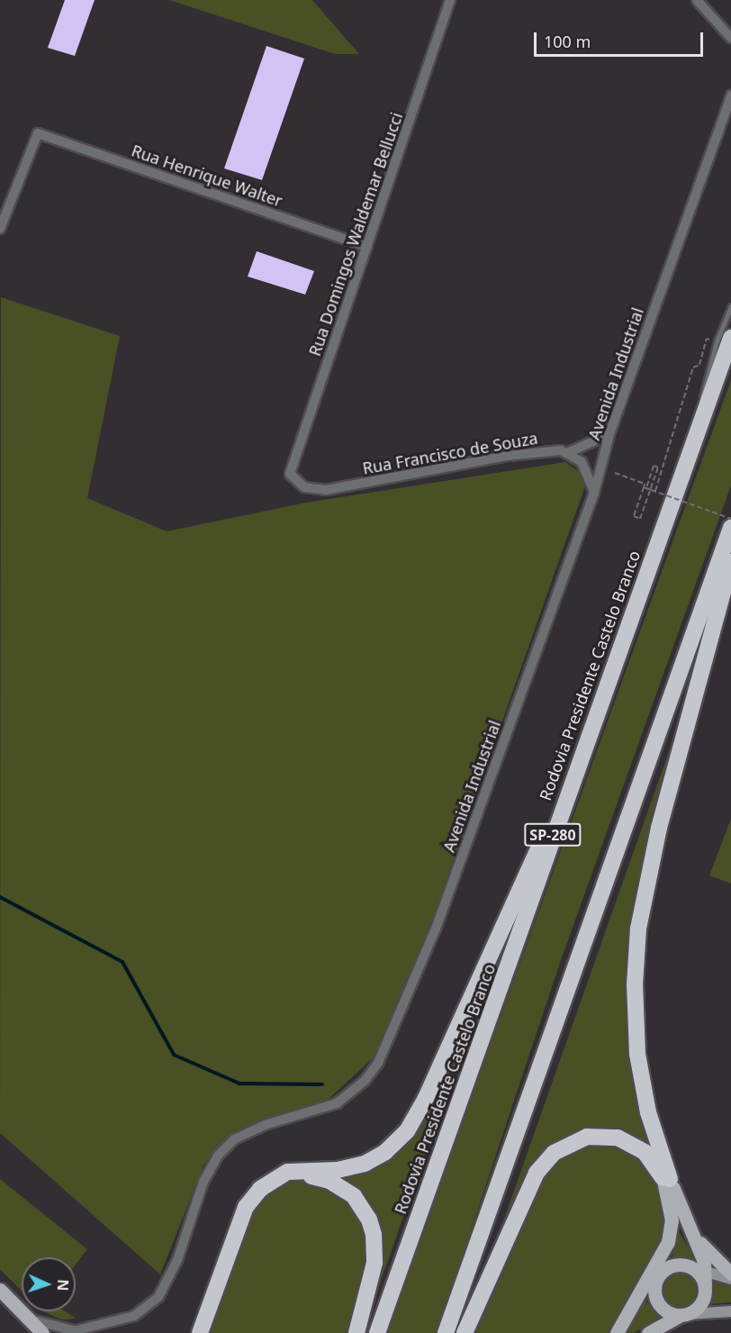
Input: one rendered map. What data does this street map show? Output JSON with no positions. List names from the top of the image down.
{
  "streets": {
    "highway": ["Rodovia Presidente Castelo Branco", "SP-280"],
    "street": [
      "Rua Henrique Walter",
      "Rua Domingos Waldemar Bellucci",
      "Avenida Industrial",
      "Rua Francisco de Souza"
    ]
  },
  "crossings": [
    ["Rua Henrique Walter", "Rua Domingos Waldemar Bellucci"],
    ["Rua Domingos Waldemar Bellucci", "Rua Francisco de Souza"]
  ],
  "scale_bar": "100 m",
  "north": "right"
}
